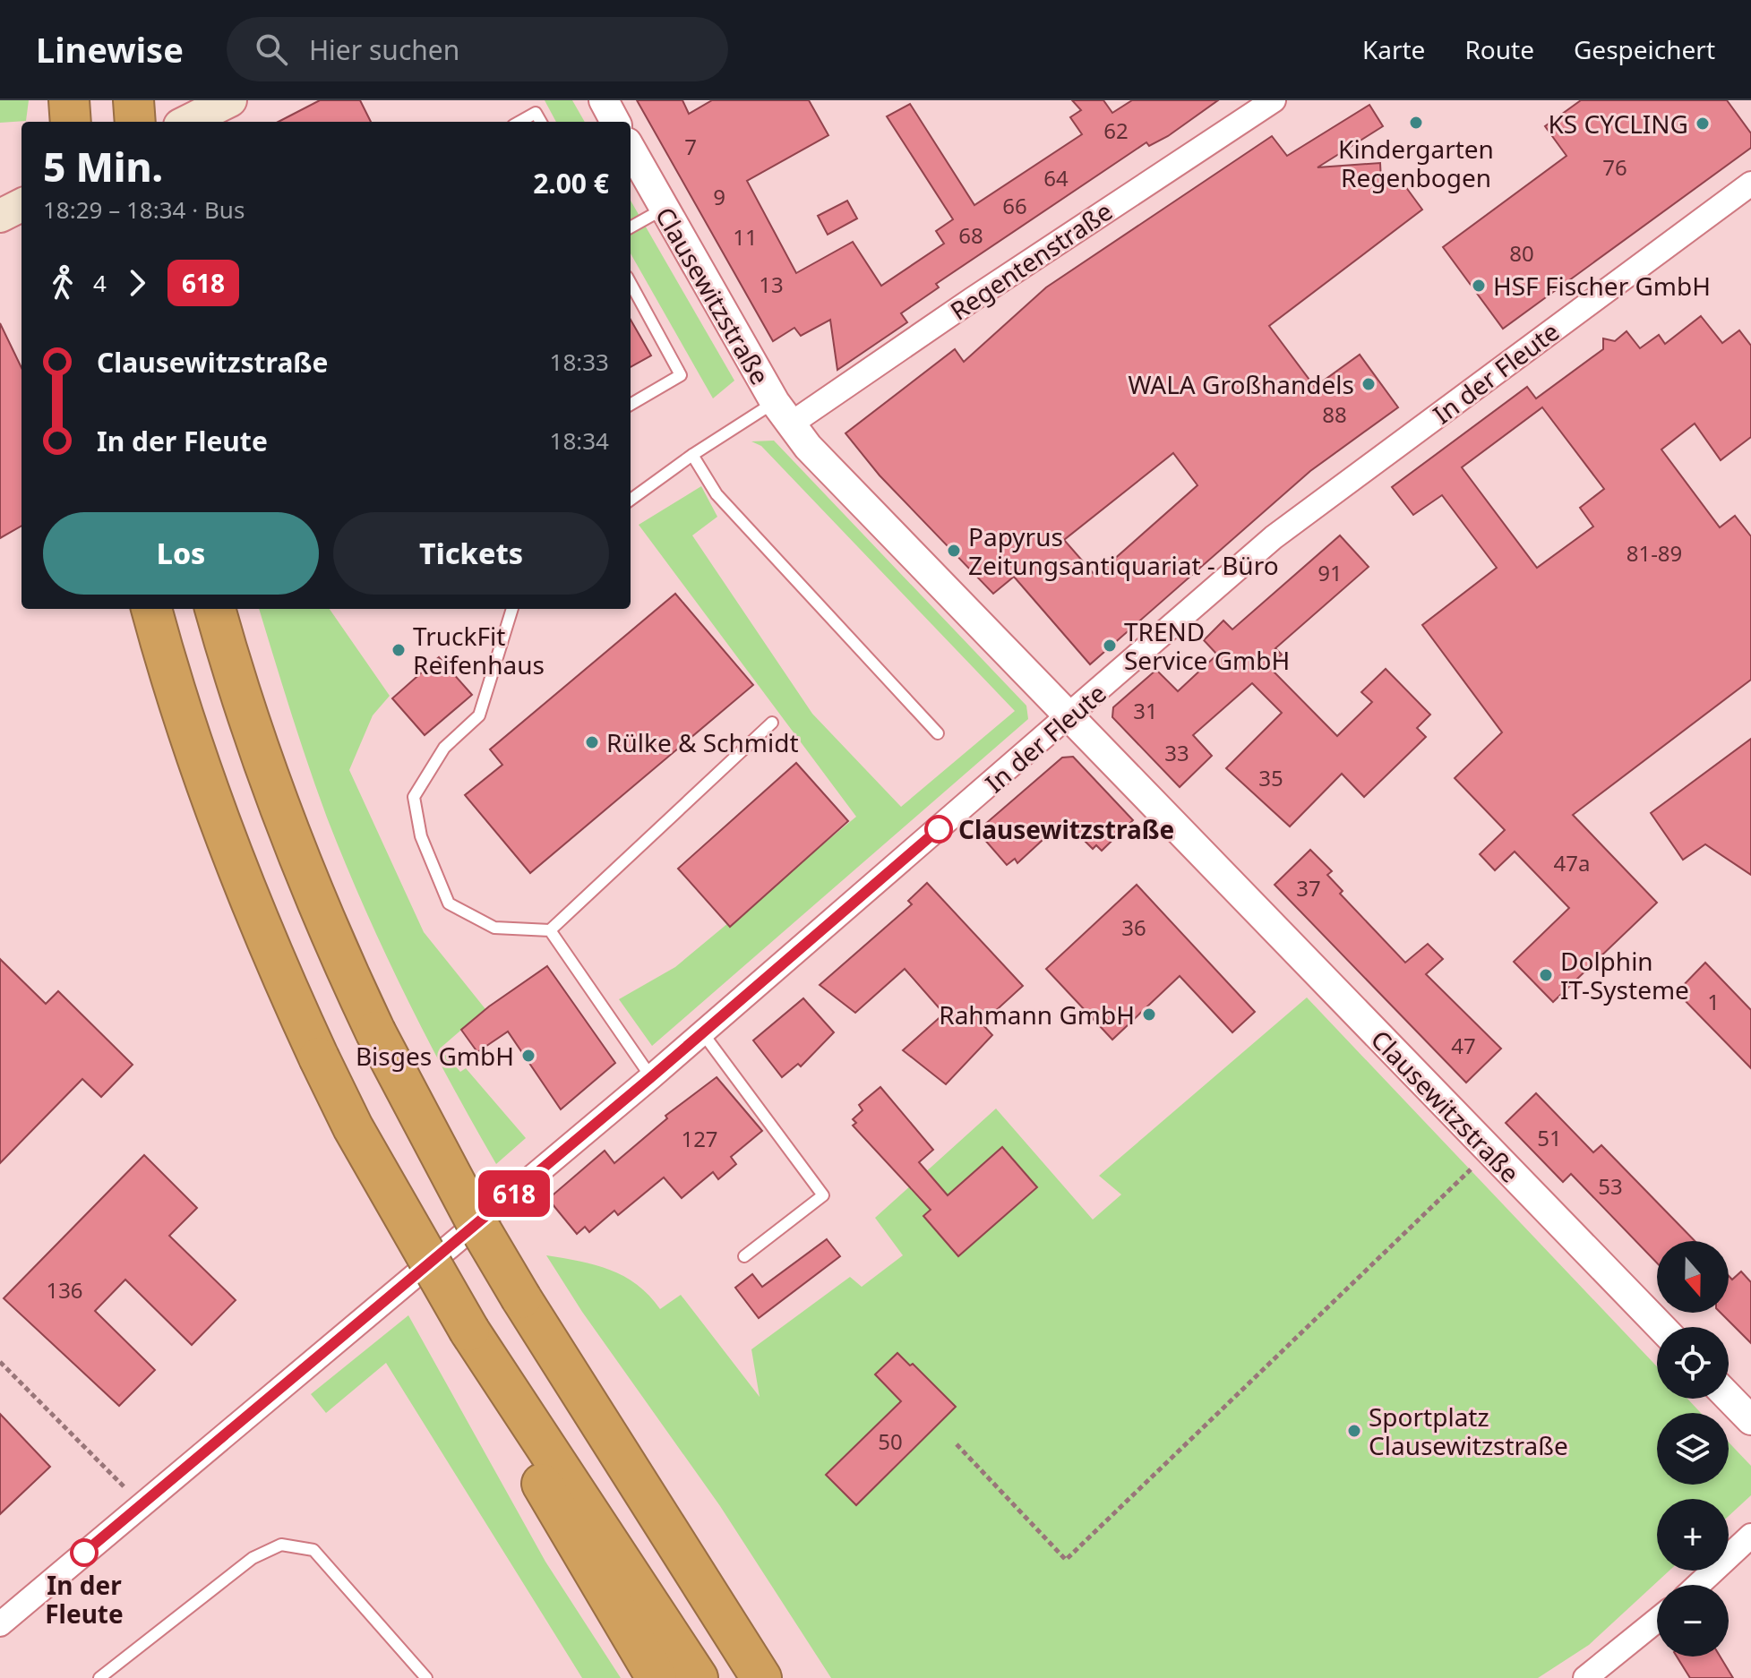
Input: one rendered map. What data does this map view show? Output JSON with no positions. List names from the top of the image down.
{
  "streets": {
    "street": ["Regentenstraße", "Clausewitzstraße", "In der Fleute"]
  },
  "crossings": [
    ["Regentenstraße", "Clausewitzstraße"],
    ["Clausewitzstraße", "In der Fleute"]
  ],
  "places": [
    "Kindergarten Regenbogen",
    "KS CYCLING",
    "HSF Fischer GmbH",
    "WALA Großhandels",
    "Papyrus Zeitungsantiquariat - Büro",
    "TREND Service GmbH",
    "TruckFit Reifenhaus",
    "Rülke & Schmidt",
    "Clausewitzstraße",
    "Dolphin IT-Systeme",
    "Rahmann GmbH",
    "Bisges GmbH",
    "Sportplatz Clausewitzstraße",
    "In der Fleute"
  ],
  "lines": ["bus line 618"],
  "house_numbers": [
    "62",
    "7",
    "76",
    "64",
    "9",
    "66",
    "68",
    "11",
    "80",
    "13",
    "88",
    "81-89",
    "91",
    "31",
    "33",
    "35",
    "47a",
    "37",
    "36",
    "1",
    "47",
    "51",
    "127",
    "53",
    "136",
    "50"
  ],
  "north": "bottom",
  "page": {
    "header": "Linewise",
    "search": "Hier suchen",
    "nav": ["Karte", "Route", "Gespeichert"],
    "on_map": "618",
    "heading": ["5 Min.", "18:29 – 18:34 · Bus", "2.00 €"],
    "legs": ["4", "618"],
    "list": [
      {
        "name": "Clausewitzstraße",
        "value": "18:33"
      },
      {
        "name": "In der Fleute",
        "value": "18:34"
      }
    ],
    "buttons": ["Los", "Tickets"],
    "map_buttons": ["+", "−"]
  }
}
